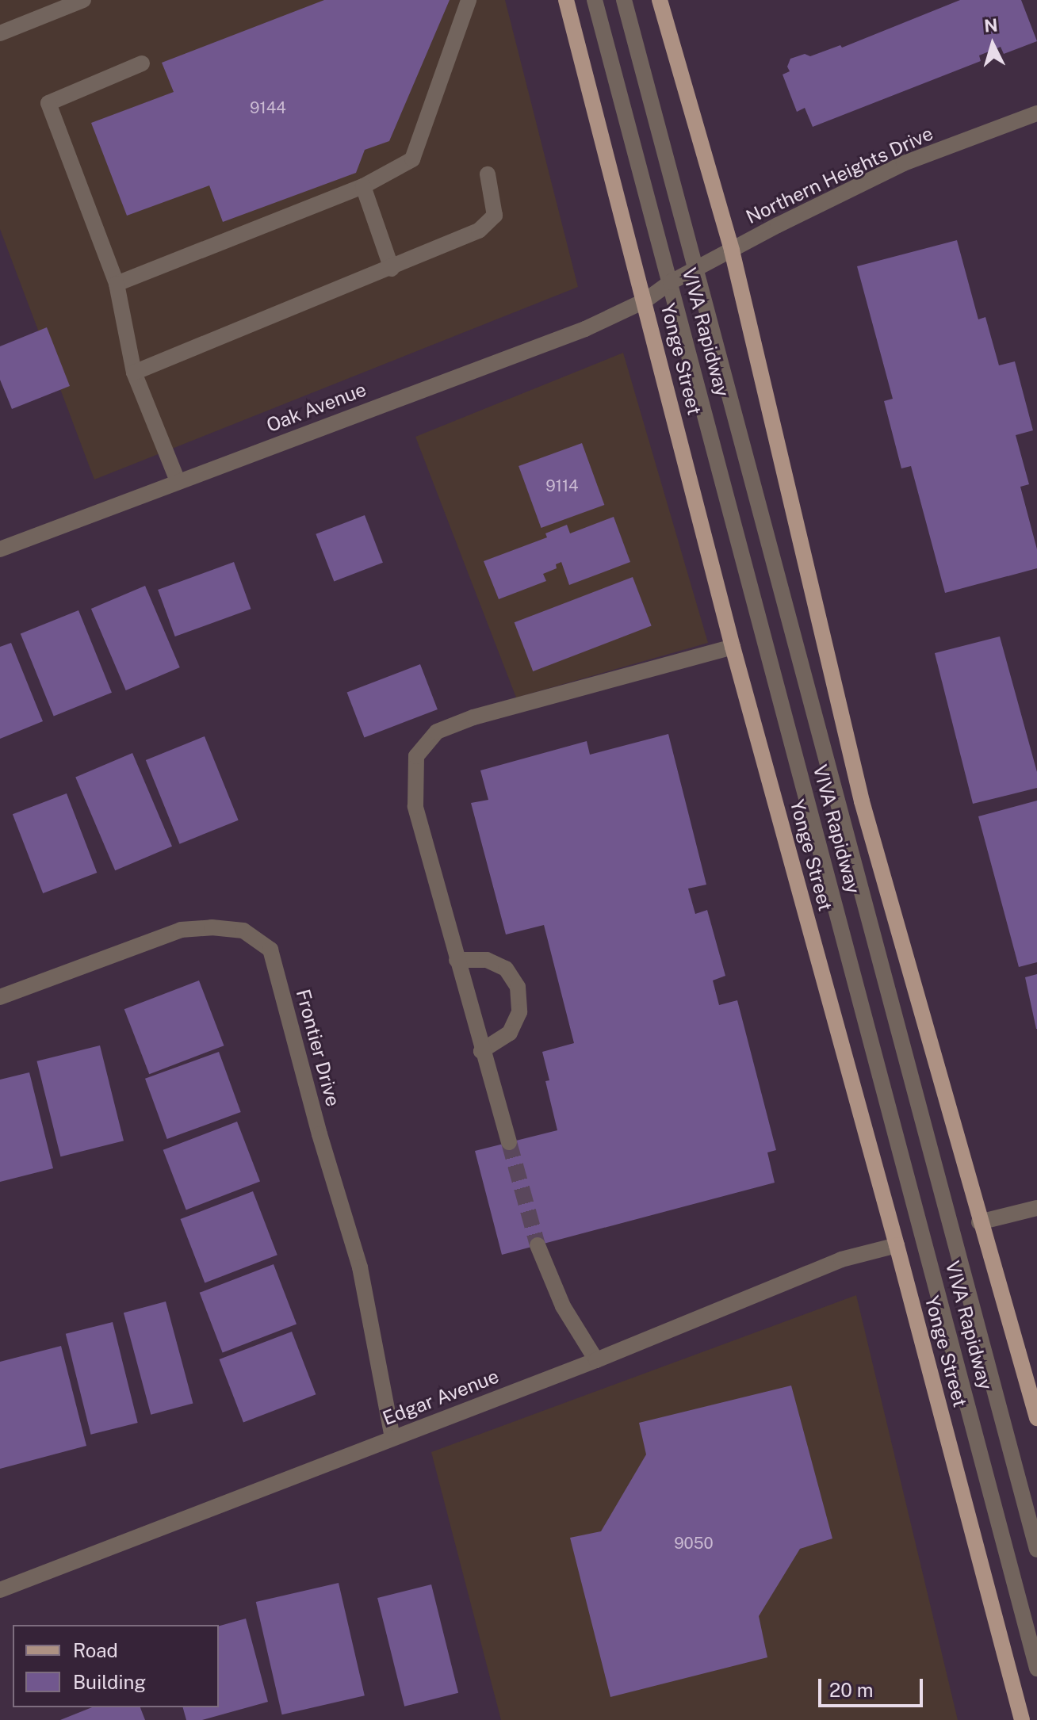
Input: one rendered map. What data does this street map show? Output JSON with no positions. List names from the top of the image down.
{
  "streets": {
    "main road": ["Yonge Street"],
    "street": [
      "Northern Heights Drive",
      "VIVA Rapidway",
      "Oak Avenue",
      "Frontier Drive",
      "Edgar Avenue"
    ]
  },
  "crossings": [
    ["Northern Heights Drive", "VIVA Rapidway"],
    ["Northern Heights Drive", "Oak Avenue"],
    ["VIVA Rapidway", "Oak Avenue"],
    ["Yonge Street", "Oak Avenue"],
    ["Yonge Street", "Edgar Avenue"],
    ["Frontier Drive", "Edgar Avenue"]
  ],
  "house_numbers": ["9144", "9114", "9050"],
  "legend": ["Road", "Building"],
  "scale_bar": "20 m",
  "north": "top"
}
